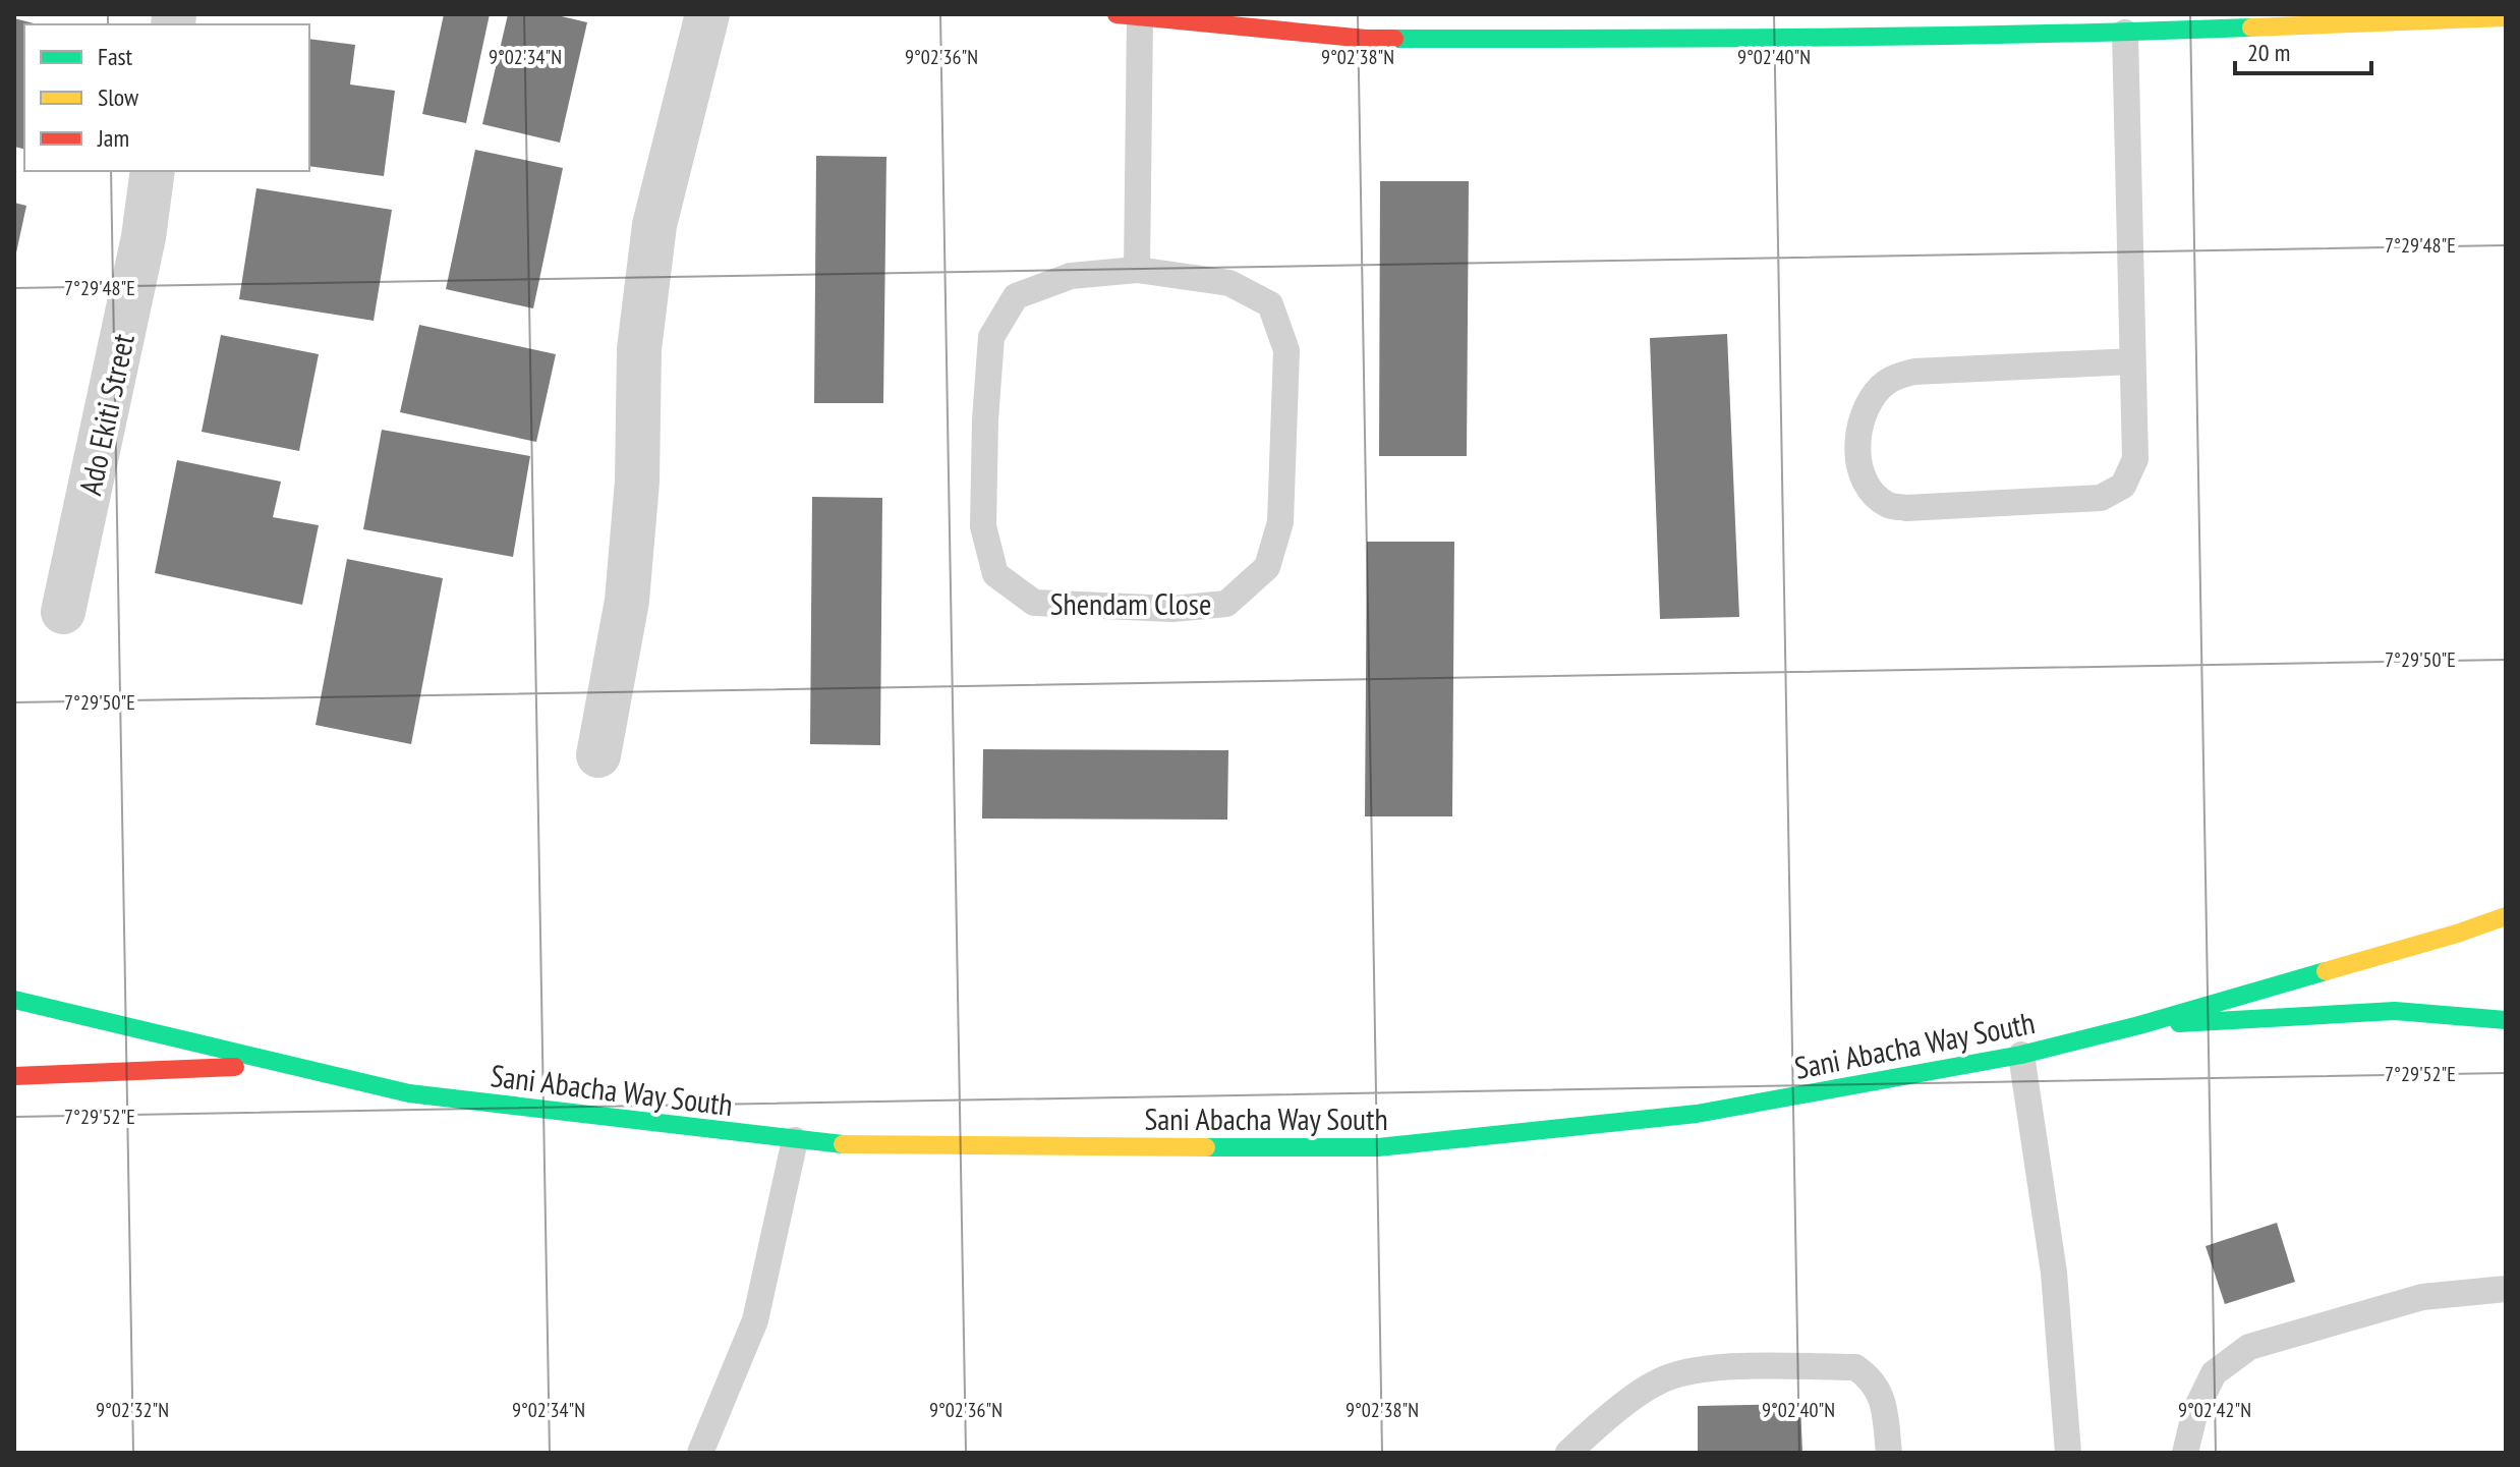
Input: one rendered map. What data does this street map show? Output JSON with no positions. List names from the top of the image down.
{
  "streets": {
    "main road": ["Sani Abacha Way South"],
    "street": ["Ado Ekiti Street"],
    "lane": ["Shendam Close"]
  },
  "legend": ["Fast", "Slow", "Jam"],
  "scale_bar": "20 m",
  "coordinates": [
    "9°02'34\"N",
    "9°02'36\"N",
    "9°02'38\"N",
    "9°02'40\"N",
    "7°29'48\"E",
    "7°29'50\"E",
    "7°29'52\"E",
    "9°02'32\"N",
    "9°02'42\"N"
  ]
}
